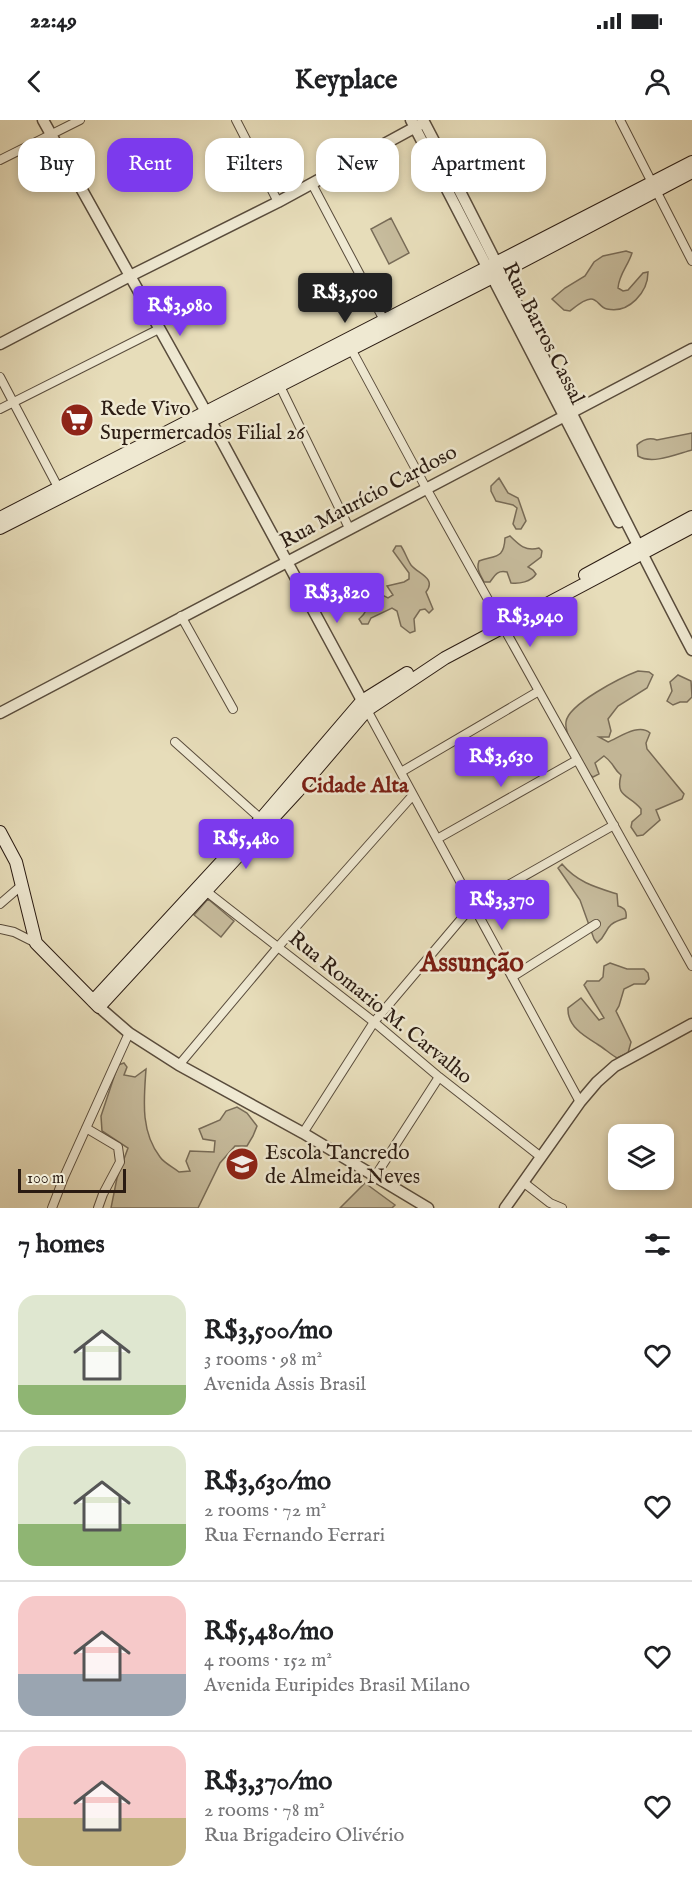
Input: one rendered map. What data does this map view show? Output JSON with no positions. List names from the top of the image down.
{
  "streets": {
    "street": ["Rua Barros Cassal", "Rua Maurício Cardoso", "Rua Romario M. Carvalho"]
  },
  "crossings": [
    ["Rua Barros Cassal", "Rua Maurício Cardoso"]
  ],
  "districts": ["Cidade Alta", "Assunção"],
  "places": {
    "supermarket": ["Rede Vivo Supermercados Filial 26"],
    "school or university": ["Escola Tancredo de Almeida Neves"]
  },
  "scale_bar": "100 m",
  "page": {
    "status": "22:49",
    "header": "Keyplace",
    "chip": [
      "Buy",
      "Rent",
      "Filters",
      "New",
      "Apartment"
    ],
    "price": [
      "R$3,500",
      "R$3,980",
      "R$3,820",
      "R$3,940",
      "R$3,630",
      "R$5,480",
      "R$3,370"
    ],
    "scale": "100 m",
    "heading": "7 homes",
    "list": [
      {
        "name": "R$3,500/mo",
        "note": "3 rooms · 98 m² · Avenida Assis Brasil"
      },
      {
        "name": "R$3,630/mo",
        "note": "2 rooms · 72 m² · Rua Fernando Ferrari"
      },
      {
        "name": "R$5,480/mo",
        "note": "4 rooms · 152 m² · Avenida Euripides Brasil Milano"
      },
      {
        "name": "R$3,370/mo",
        "note": "2 rooms · 78 m² · Rua Brigadeiro Olivério"
      }
    ]
  }
}
